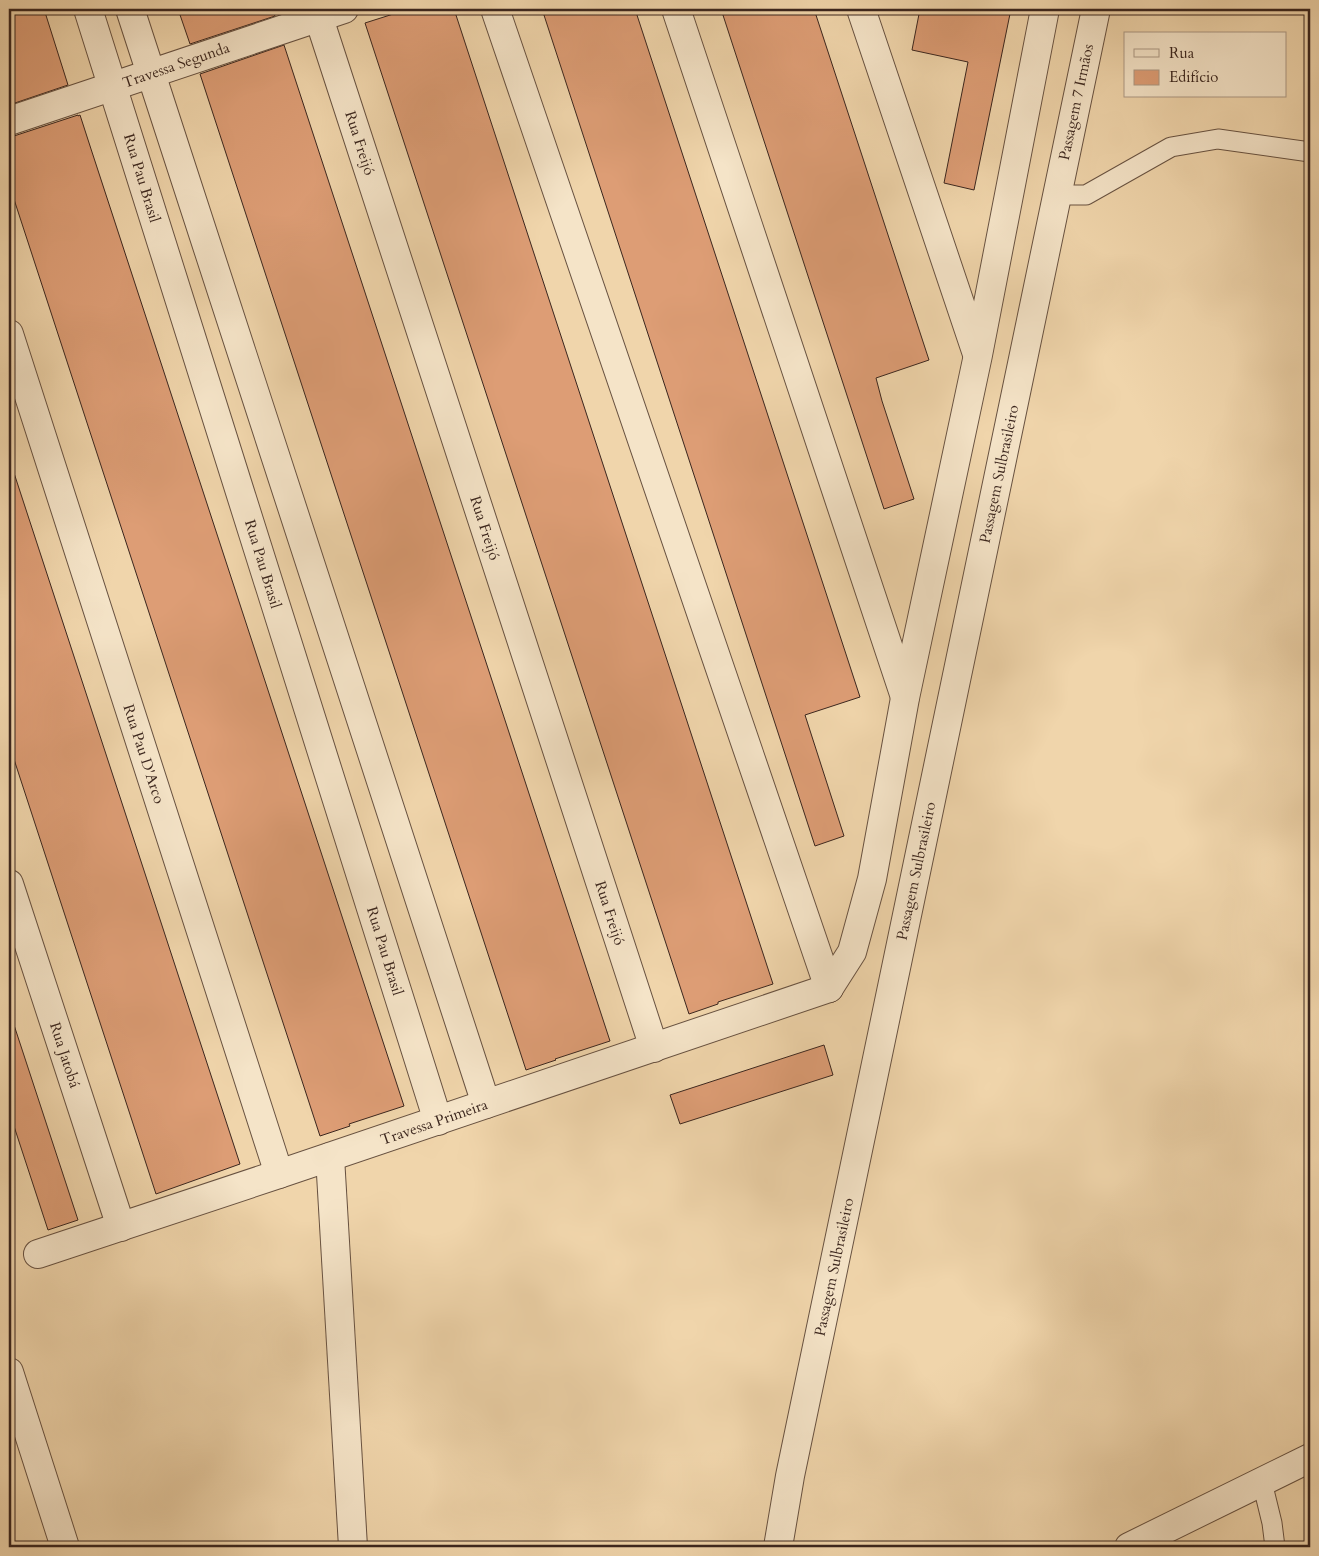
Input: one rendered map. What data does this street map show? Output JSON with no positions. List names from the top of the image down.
{
  "streets": {
    "street": [
      "Travessa Segunda",
      "Passagem 7 Irmãos",
      "Rua Freijó",
      "Rua Pau Brasil",
      "Passagem Sulbrasileiro",
      "Rua Pau D'Arco",
      "Rua Jatobá",
      "Travessa Primeira"
    ]
  },
  "crossings": [
    ["Travessa Segunda", "Rua Freijó"],
    ["Travessa Segunda", "Rua Pau Brasil"],
    ["Passagem 7 Irmãos", "Passagem Sulbrasileiro"],
    ["Rua Freijó", "Travessa Primeira"],
    ["Rua Pau Brasil", "Travessa Primeira"],
    ["Rua Pau D'Arco", "Travessa Primeira"],
    ["Rua Jatobá", "Travessa Primeira"]
  ],
  "legend": ["Rua", "Edifício"]
}
